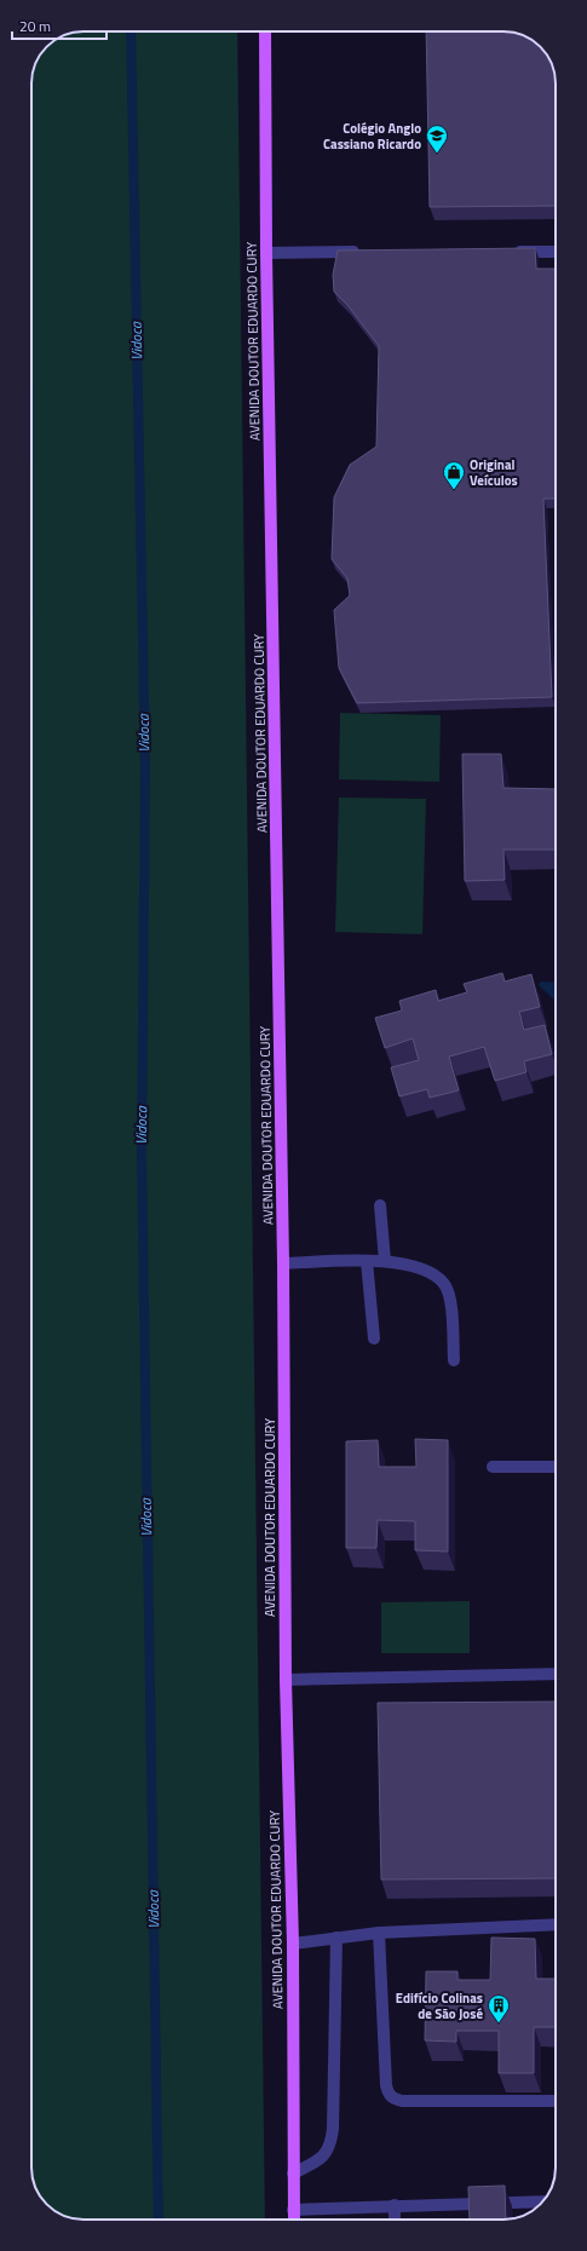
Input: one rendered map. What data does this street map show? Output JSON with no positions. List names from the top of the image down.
{
  "streets": {
    "main road": ["AVENIDA DOUTOR EDUARDO CURY"]
  },
  "water": ["Vidoca"],
  "places": {
    "school or university": ["Colégio Anglo Cassiano Ricardo"],
    "shop": ["Original Veículos"],
    "building": ["Edifício Colinas de São José"]
  },
  "scale_bar": "20 m"
}
